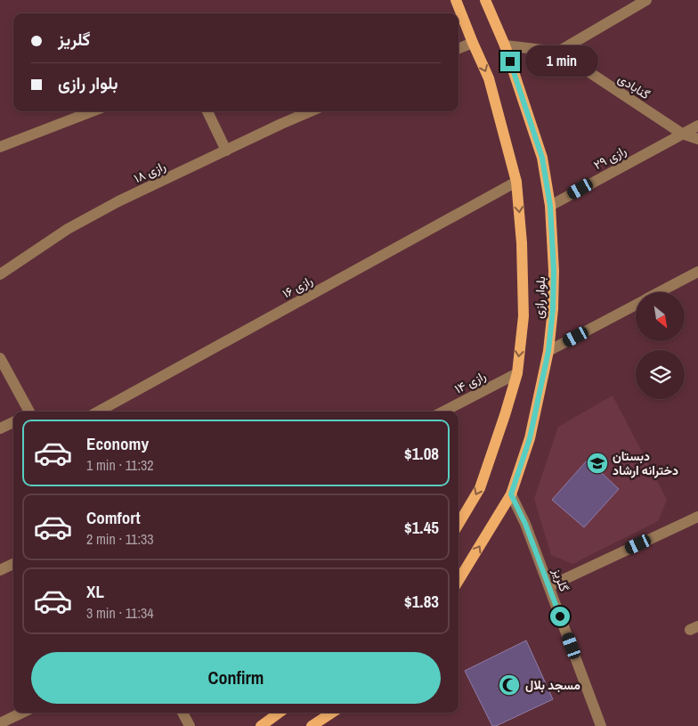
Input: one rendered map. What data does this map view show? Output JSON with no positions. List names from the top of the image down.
{
  "streets": {
    "main road": ["بلوار رازی"],
    "street": [
      "گنابادی",
      "رازی ۲۹",
      "رازی ۱۸",
      "رازی ۱۶",
      "رازی ۱۴",
      "گلریز"
    ]
  },
  "crossings": [
    ["گنابادی", "رازی ۲۹"],
    ["گنابادی", "بلوار رازی"],
    ["رازی ۲۹", "بلوار رازی"],
    ["رازی ۱۶", "بلوار رازی"],
    ["بلوار رازی", "رازی ۱۴"],
    ["بلوار رازی", "گلریز"]
  ],
  "places": {
    "school or university": ["دبستان دخترانه ارشاد"],
    "mosque": ["مسجد بلال"]
  },
  "north": "bottom right",
  "page": {
    "banner": ["گلریز", "بلوار رازی"],
    "bubble": "1 min",
    "list": [
      {
        "name": "Economy",
        "note": "1 min · 11:32",
        "value": "$1.08"
      },
      {
        "name": "Comfort",
        "note": "2 min · 11:33",
        "value": "$1.45"
      },
      {
        "name": "XL",
        "note": "3 min · 11:34",
        "value": "$1.83"
      }
    ],
    "buttons": "Confirm"
  }
}
